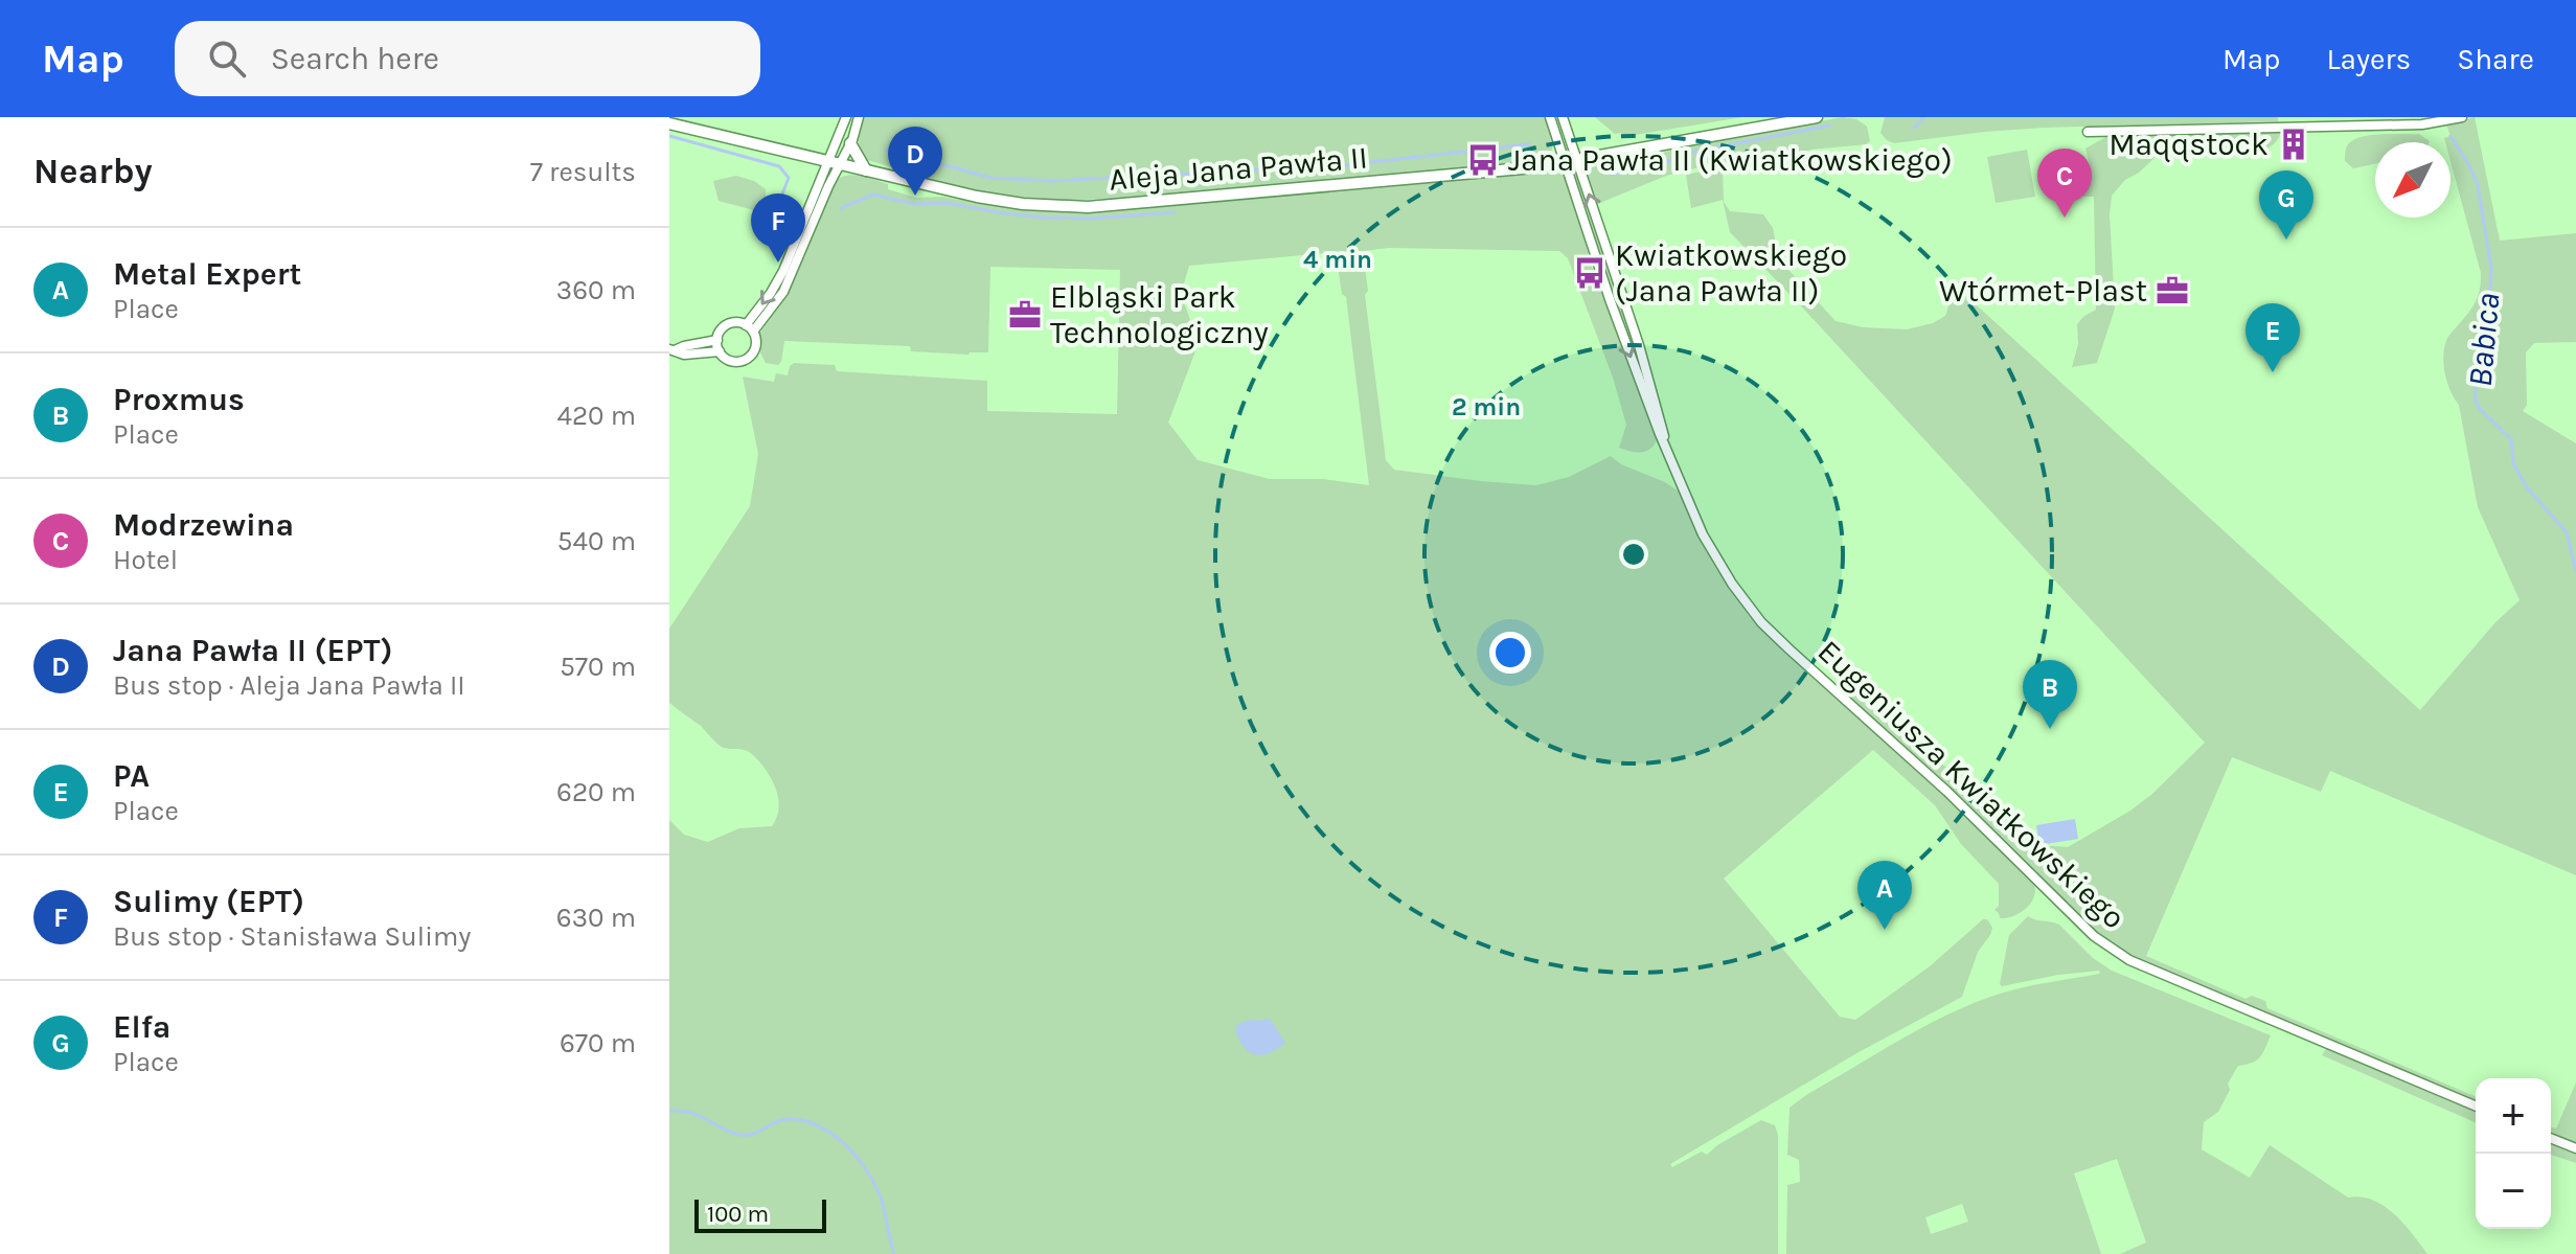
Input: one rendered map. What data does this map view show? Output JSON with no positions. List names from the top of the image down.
{
  "streets": {
    "street": ["Aleja Jana Pawła II", "Eugeniusza Kwiatkowskiego"]
  },
  "crossings": [
    ["Aleja Jana Pawła II", "Eugeniusza Kwiatkowskiego"]
  ],
  "water": ["Babica"],
  "places": {
    "building": ["Maqqstock"],
    "bus stop": ["Jana Pawła II (Kwiatkowskiego)", "Kwiatkowskiego (Jana Pawła II)"],
    "office": ["Wtórmet-Plast", "Elbląski Park Technologiczny"]
  },
  "scale_bar": "100 m",
  "north": "bottom left",
  "page": {
    "header": "Map",
    "search": "Search here",
    "nav": ["Map", "Layers", "Share"],
    "heading": ["Nearby", "7 results"],
    "pins": [
      "D",
      "C",
      "G",
      "F",
      "E",
      "B",
      "A"
    ],
    "list": [
      {
        "mark": "A",
        "name": "Metal Expert",
        "note": "Place",
        "value": "360 m"
      },
      {
        "mark": "B",
        "name": "Proxmus",
        "note": "Place",
        "value": "420 m"
      },
      {
        "mark": "C",
        "name": "Modrzewina",
        "note": "Hotel",
        "value": "540 m"
      },
      {
        "mark": "D",
        "name": "Jana Pawła II (EPT)",
        "note": "Bus stop · Aleja Jana Pawła II",
        "value": "570 m"
      },
      {
        "mark": "E",
        "name": "PA",
        "note": "Place",
        "value": "620 m"
      },
      {
        "mark": "F",
        "name": "Sulimy (EPT)",
        "note": "Bus stop · Stanisława Sulimy",
        "value": "630 m"
      },
      {
        "mark": "G",
        "name": "Elfa",
        "note": "Place",
        "value": "670 m"
      }
    ],
    "map_buttons": ["+", "−"],
    "scale": "100 m"
  },
  "rings": ["4 min", "2 min"]
}
